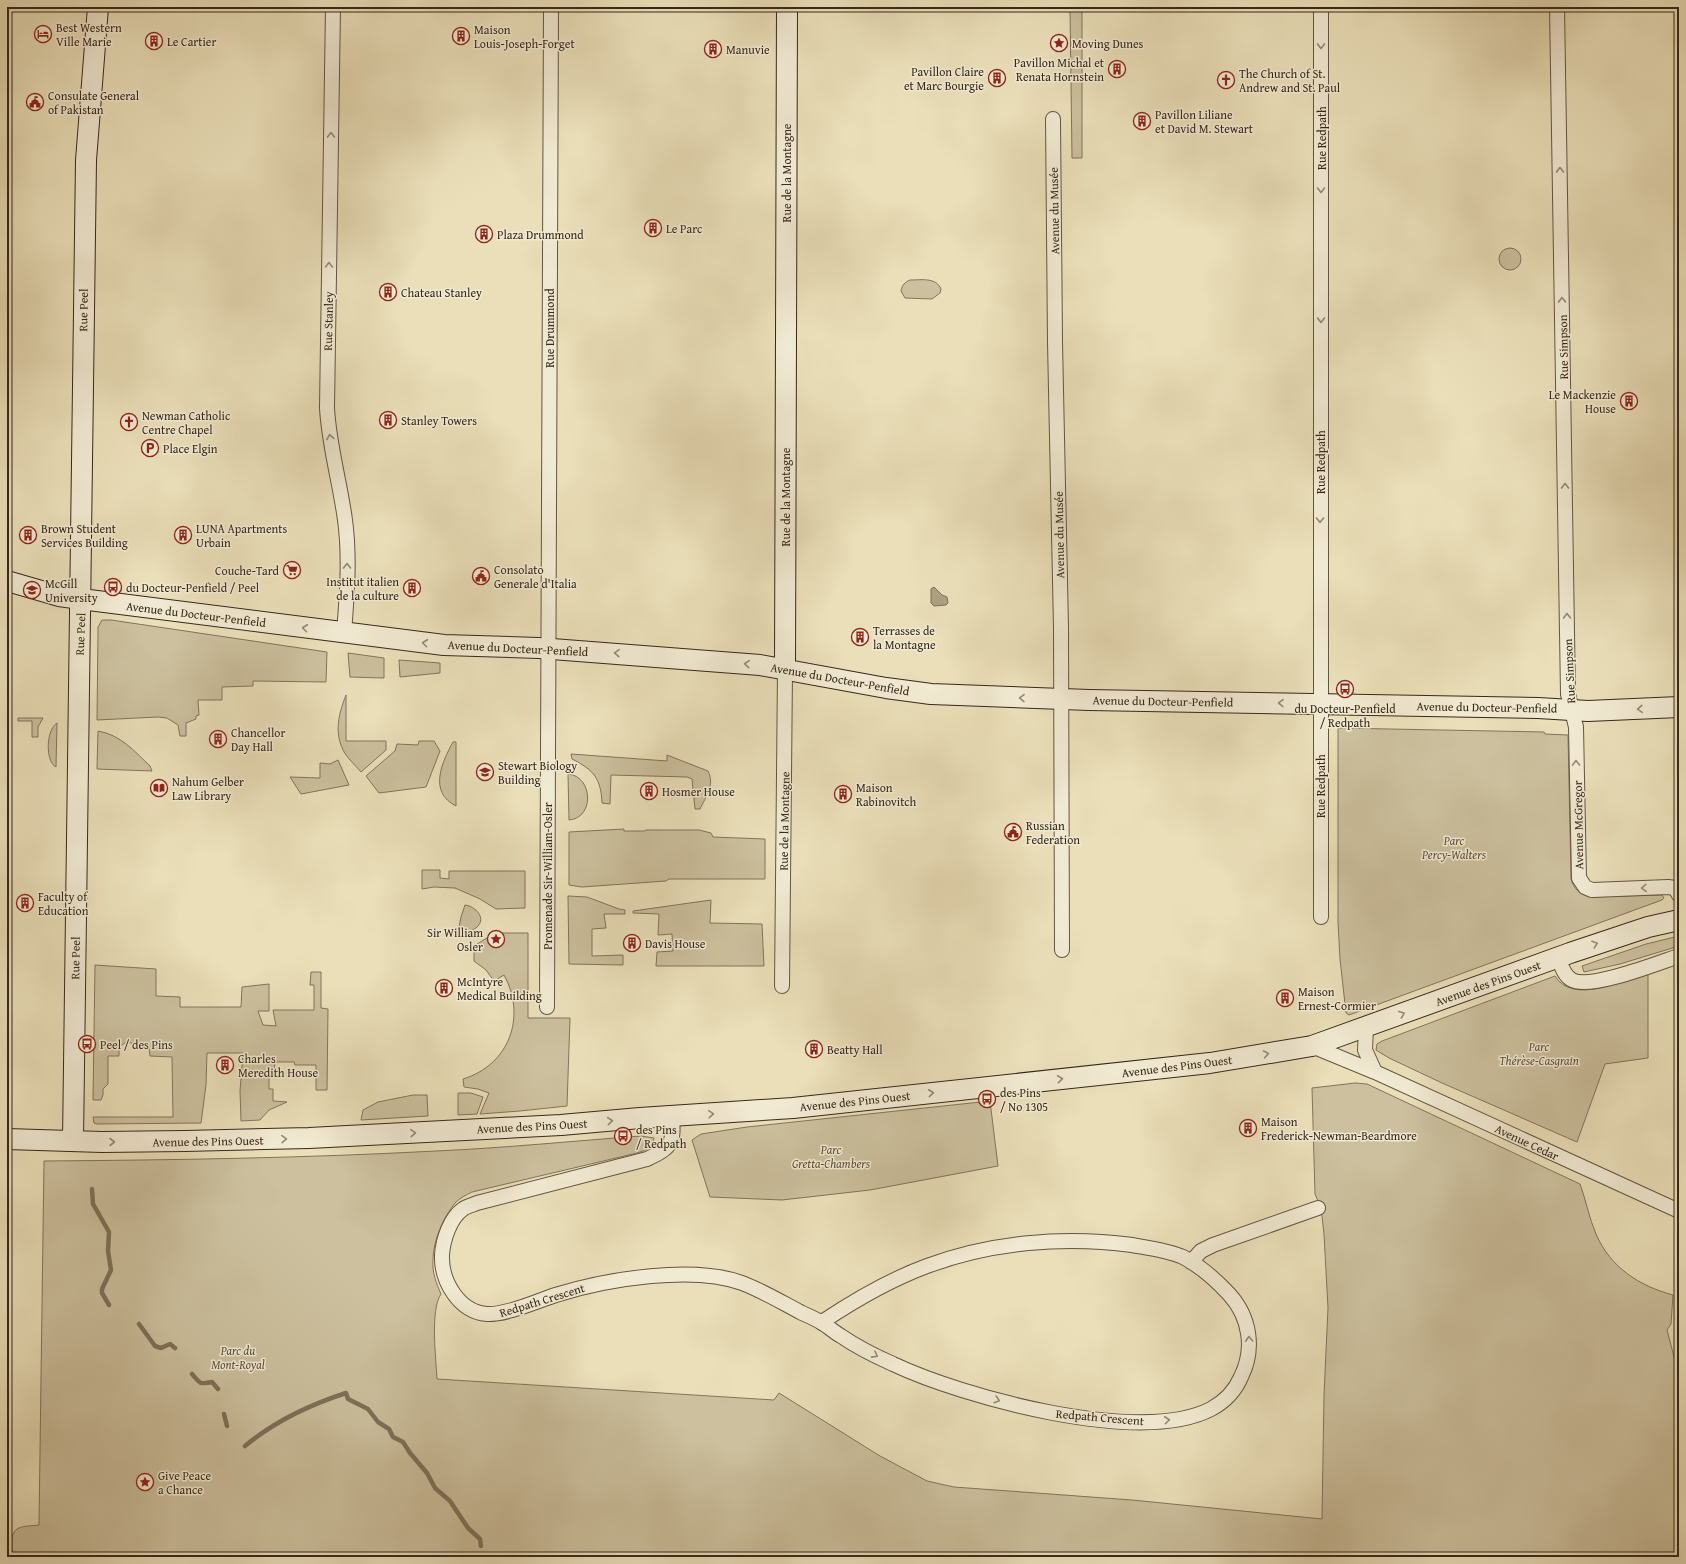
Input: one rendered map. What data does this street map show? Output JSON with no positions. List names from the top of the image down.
{
  "streets": {
    "main road": [
      "Rue de la Montagne",
      "Rue Peel",
      "Avenue du Docteur-Penfield",
      "Avenue des Pins Ouest"
    ],
    "street": [
      "Rue Redpath",
      "Avenue du Musée",
      "Rue Stanley",
      "Rue Drummond",
      "Rue Simpson",
      "Avenue McGregor",
      "Promenade Sir-William-Osler",
      "Avenue Cedar",
      "Redpath Crescent"
    ]
  },
  "crossings": [
    ["Rue Redpath", "Avenue du Docteur-Penfield"],
    ["Rue de la Montagne", "Avenue du Docteur-Penfield"],
    ["Avenue du Musée", "Avenue du Docteur-Penfield"],
    ["Rue Peel", "Avenue du Docteur-Penfield"],
    ["Rue Peel", "Avenue des Pins Ouest"],
    ["Rue Stanley", "Avenue du Docteur-Penfield"],
    ["Rue Drummond", "Avenue du Docteur-Penfield"],
    ["Rue Drummond", "Promenade Sir-William-Osler"],
    ["Rue Simpson", "Avenue du Docteur-Penfield"],
    ["Rue Simpson", "Avenue McGregor"],
    ["Avenue du Docteur-Penfield", "Avenue McGregor"],
    ["Avenue du Docteur-Penfield", "Promenade Sir-William-Osler"],
    ["Avenue des Pins Ouest", "Avenue Cedar"],
    ["Avenue des Pins Ouest", "Redpath Crescent"]
  ],
  "one_way": [
    "Rue Redpath",
    "Rue Stanley",
    "Rue Simpson",
    "Avenue du Docteur-Penfield",
    "Avenue des Pins Ouest"
  ],
  "parks": [
    "Parc Percy-Walters",
    "Parc Thérèse-Casgrain",
    "Parc Gretta-Chambers",
    "Parc du Mont-Royal"
  ],
  "places": {
    "hotel": ["Best Western Ville Marie"],
    "building": [
      "Maison Louis-Joseph-Forget",
      "Le Cartier",
      "Manuvie",
      "Pavillon Michal et Renata Hornstein",
      "Pavillon Claire et Marc Bourgie",
      "Pavillon Liliane et David M. Stewart",
      "Le Parc",
      "Plaza Drummond",
      "Chateau Stanley",
      "Le Mackenzie House",
      "Stanley Towers",
      "Brown Student Services Building",
      "LUNA Apartments Urbain",
      "Institut italien de la culture",
      "Terrasses de la Montagne",
      "Chancellor Day Hall",
      "Hosmer House",
      "Maison Rabinovitch",
      "Faculty of Education",
      "Davis House",
      "McIntyre Medical Building",
      "Maison Ernest-Cormier",
      "Beatty Hall",
      "Charles Meredith House",
      "Maison Frederick-Newman-Beardmore"
    ],
    "place": ["Moving Dunes", "Sir William Osler", "Give Peace a Chance"],
    "church": ["The Church of St. Andrew and St. Paul", "Newman Catholic Centre Chapel"],
    "public building": ["Consulate General of Pakistan", "Consolato Generale d'Italia", "Russian Federation"],
    "parking": ["Place Elgin"],
    "supermarket": ["Couche-Tard"],
    "bus stop": [
      "du Docteur-Penfield / Peel",
      "du Docteur-Penfield / Redpath",
      "Peel / des Pins",
      "des Pins / No 1305",
      "des Pins / Redpath"
    ],
    "school or university": ["McGill University", "Stewart Biology Building"],
    "library": ["Nahum Gelber Law Library"]
  }
}
